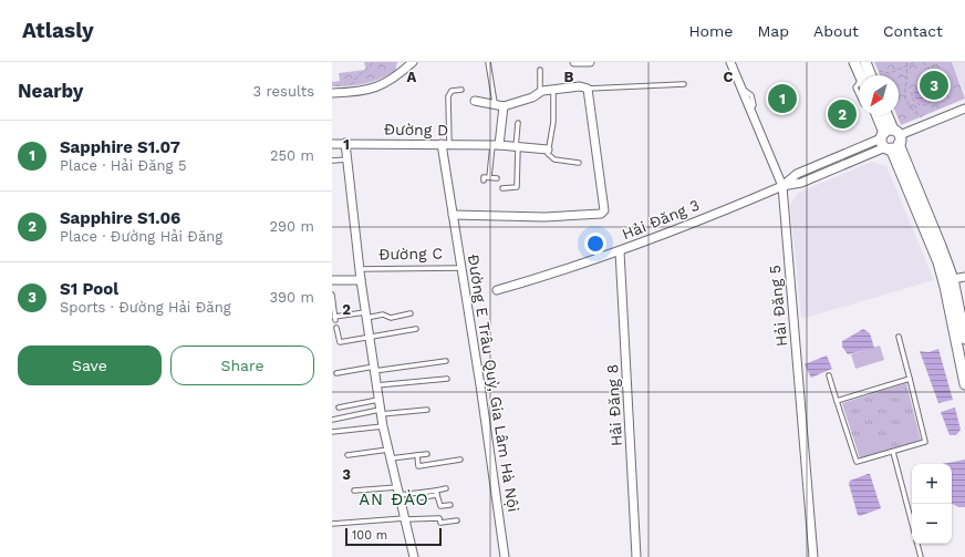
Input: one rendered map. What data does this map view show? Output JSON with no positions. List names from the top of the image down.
{
  "streets": {
    "street": [
      "Đường D",
      "Hải Đăng 3",
      "Đường C",
      "Hải Đăng 5",
      "Đường E Trâu Quỳ, Gia Lâm Hà Nội",
      "Hải Đăng 8"
    ]
  },
  "crossings": [
    ["Đường D", "Đường C"],
    ["Đường D", "Đường E Trâu Quỳ, Gia Lâm Hà Nội"],
    ["Hải Đăng 3", "Hải Đăng 5"],
    ["Hải Đăng 3", "Hải Đăng 8"],
    ["Đường C", "Đường E Trâu Quỳ, Gia Lâm Hà Nội"]
  ],
  "districts": ["AN ĐÀO"],
  "scale_bar": "100 m",
  "north": "bottom left",
  "page": {
    "header": "Atlasly",
    "nav": [
      "Home",
      "Map",
      "About",
      "Contact"
    ],
    "heading": ["Nearby", "3 results"],
    "pins": ["3", "1", "2"],
    "list": [
      {
        "mark": "1",
        "name": "Sapphire S1.07",
        "note": "Place · Hải Đăng 5",
        "value": "250 m"
      },
      {
        "mark": "2",
        "name": "Sapphire S1.06",
        "note": "Place · Đường Hải Đăng",
        "value": "290 m"
      },
      {
        "mark": "3",
        "name": "S1 Pool",
        "note": "Sports · Đường Hải Đăng",
        "value": "390 m"
      }
    ],
    "buttons": ["Save", "Share"],
    "map_buttons": ["+", "−"],
    "scale": "100 m"
  },
  "grid": {
    "columns": ["A", "B", "C"],
    "rows": ["1", "2", "3"]
  }
}
